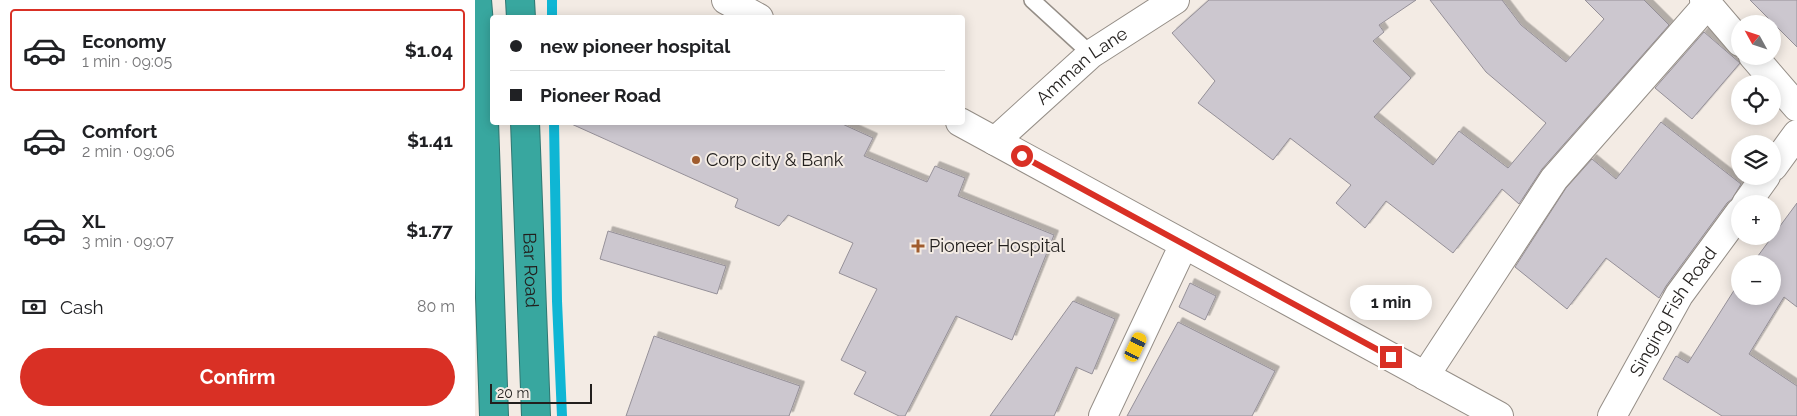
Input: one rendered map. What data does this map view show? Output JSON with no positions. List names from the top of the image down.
{
  "streets": {
    "highway": ["Bar Road"],
    "street": ["Amman Lane", "Singing Fish Road"]
  },
  "places": {
    "other": ["Corp city & Bank"],
    "health": ["Pioneer Hospital"]
  },
  "scale_bar": "20 m",
  "north": "top left",
  "page": {
    "list": [
      {
        "name": "Economy",
        "note": "1 min · 09:05",
        "value": "$1.04"
      },
      {
        "name": "Comfort",
        "note": "2 min · 09:06",
        "value": "$1.41"
      },
      {
        "name": "XL",
        "note": "3 min · 09:07",
        "value": "$1.77"
      }
    ],
    "map_buttons": ["+", "−"],
    "banner": ["new pioneer hospital", "Pioneer Road"],
    "pay": ["Cash", "80 m"],
    "bubble": "1 min",
    "buttons": "Confirm",
    "scale": "20 m"
  }
}
